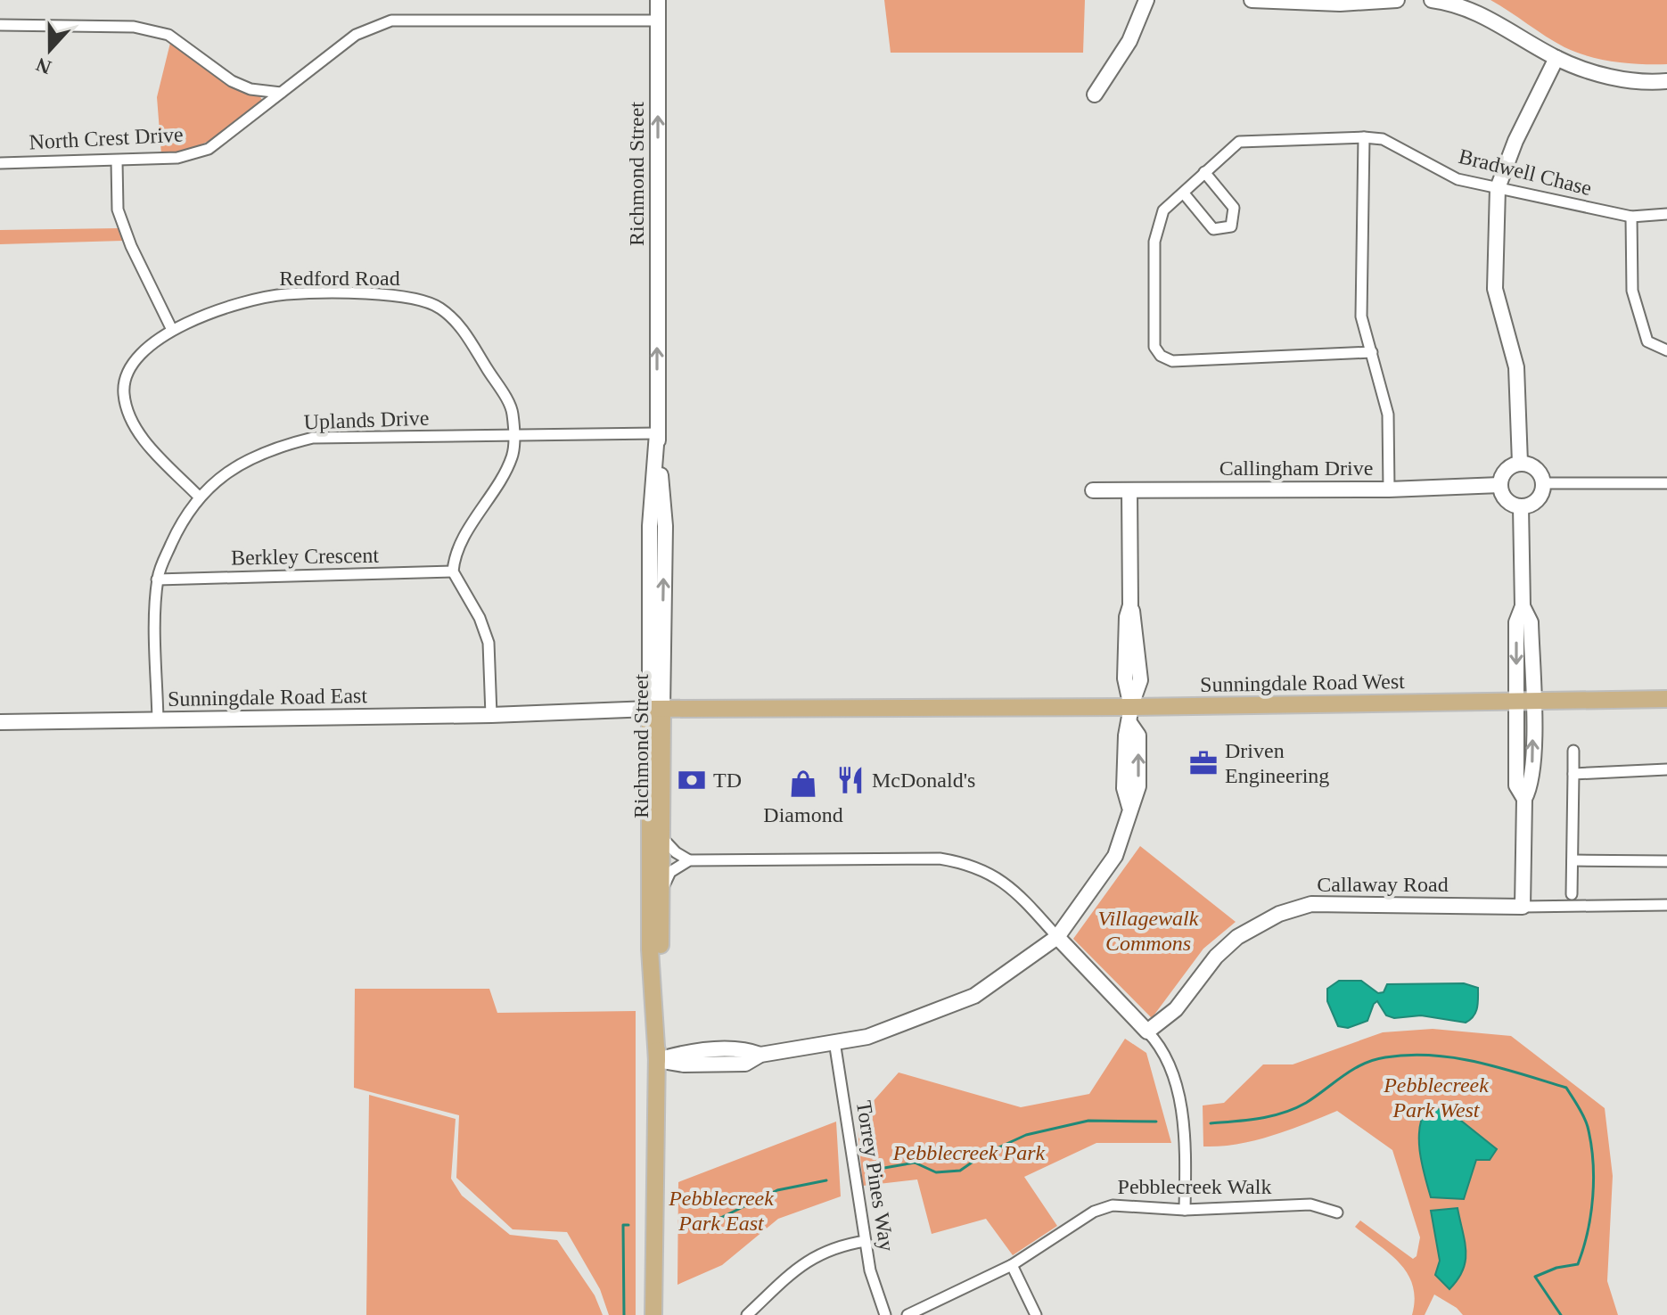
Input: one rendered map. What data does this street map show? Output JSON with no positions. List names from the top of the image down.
{
  "streets": {
    "main road": ["Richmond Street", "Sunningdale Road West"],
    "street": [
      "North Crest Drive",
      "Bradwell Chase",
      "Redford Road",
      "Uplands Drive",
      "Callingham Drive",
      "Berkley Crescent",
      "Sunningdale Road East",
      "Callaway Road",
      "Torrey Pines Way",
      "Pebblecreek Walk"
    ]
  },
  "crossings": [
    ["North Crest Drive", "Richmond Street"],
    ["Richmond Street", "Uplands Drive"],
    ["Richmond Street", "Sunningdale Road West"],
    ["Richmond Street", "Sunningdale Road East"],
    ["Redford Road", "Uplands Drive"],
    ["Redford Road", "Berkley Crescent"],
    ["Uplands Drive", "Berkley Crescent"],
    ["Uplands Drive", "Sunningdale Road East"],
    ["Sunningdale Road West", "Sunningdale Road East"]
  ],
  "parks": [
    "Villagewalk Commons",
    "Pebblecreek Park West",
    "Pebblecreek Park",
    "Pebblecreek Park East"
  ],
  "places": {
    "office": ["Driven Engineering"],
    "bank": ["TD"],
    "restaurant": ["McDonald's"],
    "shop": ["Diamond"]
  },
  "north": "bottom"
}
